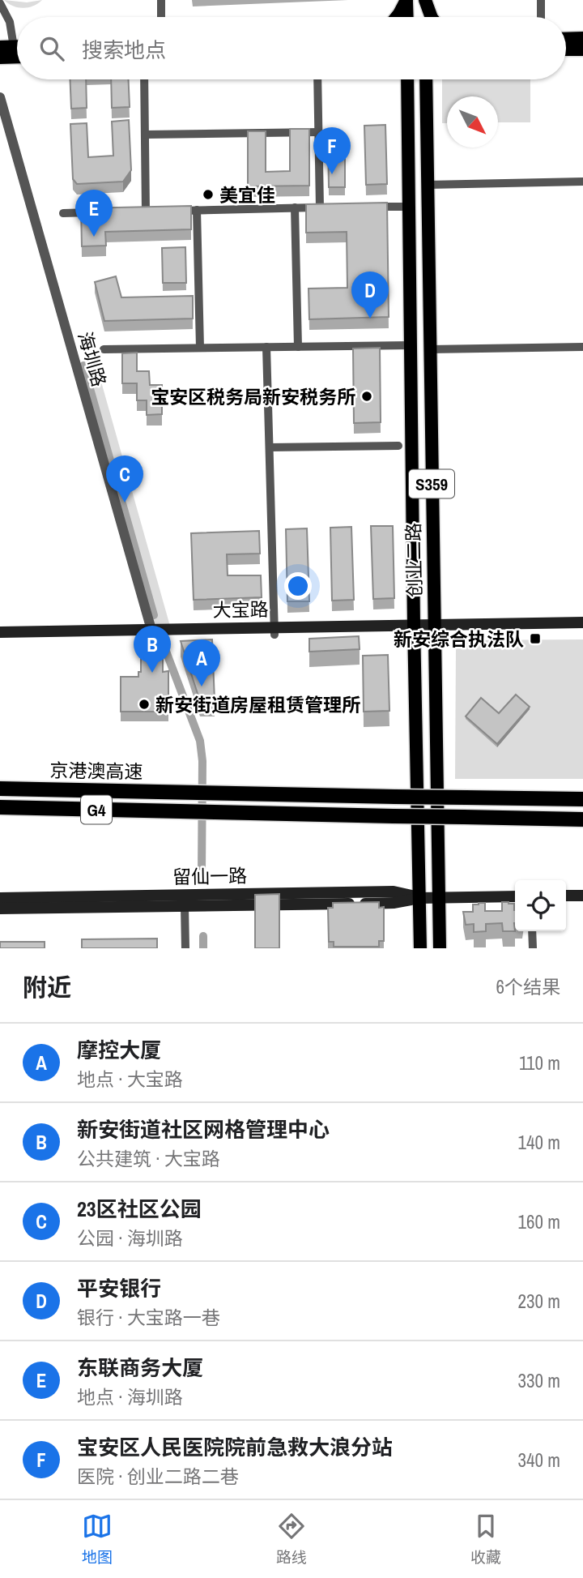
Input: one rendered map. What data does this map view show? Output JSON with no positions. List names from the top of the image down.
{
  "streets": {
    "highway": ["京港澳高速", "G4"],
    "main road": [
      "S359",
      "创业二路",
      "大宝路",
      "留仙一路"
    ],
    "street": ["海圳路"]
  },
  "crossings": [
    ["海圳路", "大宝路"],
    ["创业二路", "大宝路"],
    ["创业二路", "留仙一路"]
  ],
  "places": {
    "other": ["美宜佳", "宝安区税务局新安税务所", "新安街道房屋租赁管理所"],
    "transit": ["新安综合执法队"]
  },
  "north": "bottom right",
  "page": {
    "search": "搜索地点",
    "pins": [
      "F",
      "E",
      "D",
      "C",
      "B",
      "A"
    ],
    "heading": ["附近", "6个结果"],
    "list": [
      {
        "mark": "A",
        "name": "摩控大厦",
        "note": "地点 · 大宝路",
        "value": "110 m"
      },
      {
        "mark": "B",
        "name": "新安街道社区网格管理中心",
        "note": "公共建筑 · 大宝路",
        "value": "140 m"
      },
      {
        "mark": "C",
        "name": "23区社区公园",
        "note": "公园 · 海圳路",
        "value": "160 m"
      },
      {
        "mark": "D",
        "name": "平安银行",
        "note": "银行 · 大宝路一巷",
        "value": "230 m"
      },
      {
        "mark": "E",
        "name": "东联商务大厦",
        "note": "地点 · 海圳路",
        "value": "330 m"
      },
      {
        "mark": "F",
        "name": "宝安区人民医院院前急救大浪分站",
        "note": "医院 · 创业二路二巷",
        "value": "340 m"
      }
    ],
    "nav": ["地图", "路线", "收藏"]
  }
}
